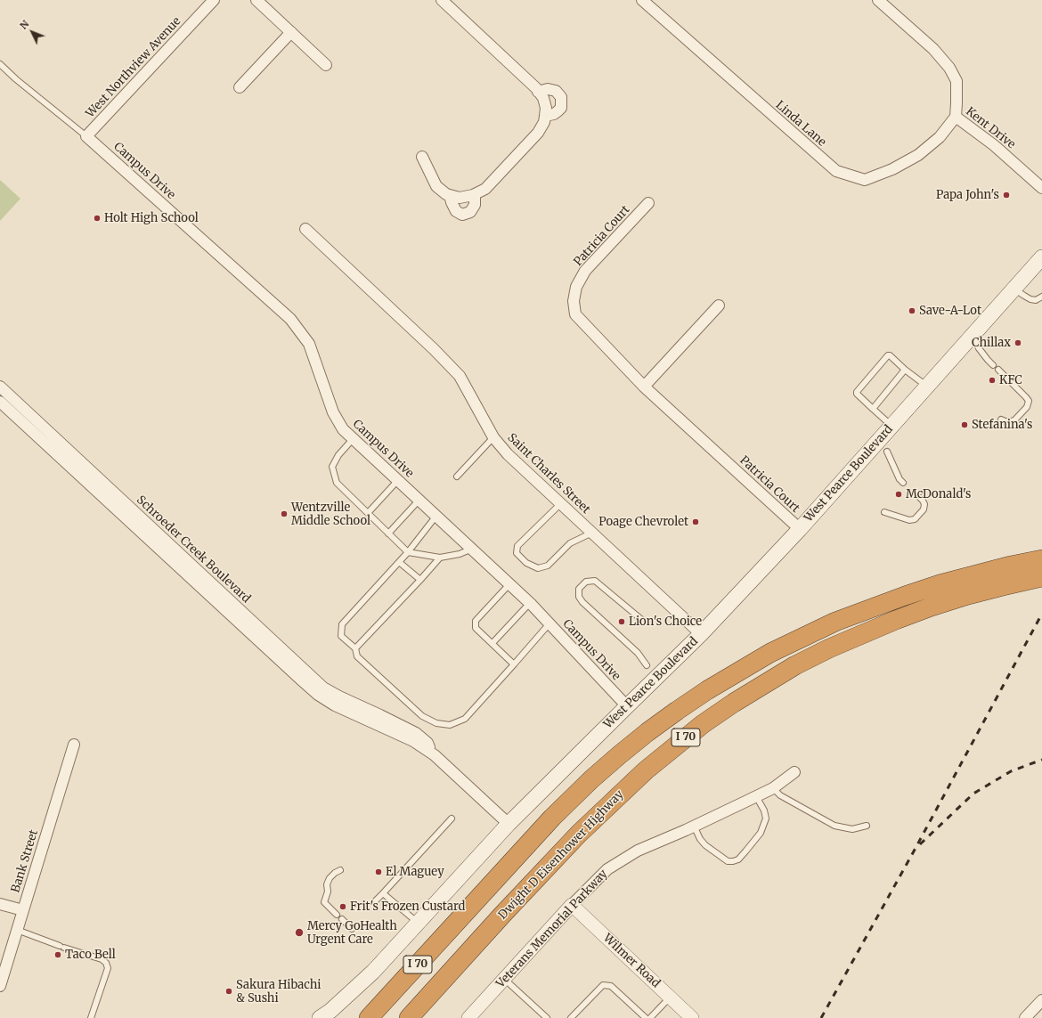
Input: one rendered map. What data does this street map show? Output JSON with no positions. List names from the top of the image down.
{
  "streets": {
    "highway": ["I 70", "Dwight D Eisenhower Highway"],
    "main road": ["West Pearce Boulevard"],
    "street": [
      "West Northview Avenue",
      "Linda Lane",
      "Kent Drive",
      "Campus Drive",
      "Patricia Court",
      "Saint Charles Street",
      "Schroeder Creek Boulevard",
      "Bank Street",
      "Veterans Memorial Parkway",
      "Wilmer Road"
    ]
  },
  "crossings": [
    ["West Northview Avenue", "Campus Drive"],
    ["Linda Lane", "Kent Drive"],
    ["Campus Drive", "West Pearce Boulevard"],
    ["Patricia Court", "West Pearce Boulevard"],
    ["Saint Charles Street", "West Pearce Boulevard"],
    ["West Pearce Boulevard", "Schroeder Creek Boulevard"],
    ["Veterans Memorial Parkway", "Wilmer Road"]
  ],
  "places": [
    "Papa John's",
    "Holt High School",
    "Save-A-Lot",
    "Chillax",
    "KFC",
    "Stefanina's",
    "McDonald's",
    "Wentzville Middle School",
    "Poage Chevrolet",
    "Lion's Choice",
    "El Maguey",
    "Frit's Frozen Custard",
    "Mercy GoHealth Urgent Care",
    "Taco Bell",
    "Sakura Hibachi & Sushi"
  ],
  "north": "top left"
}
